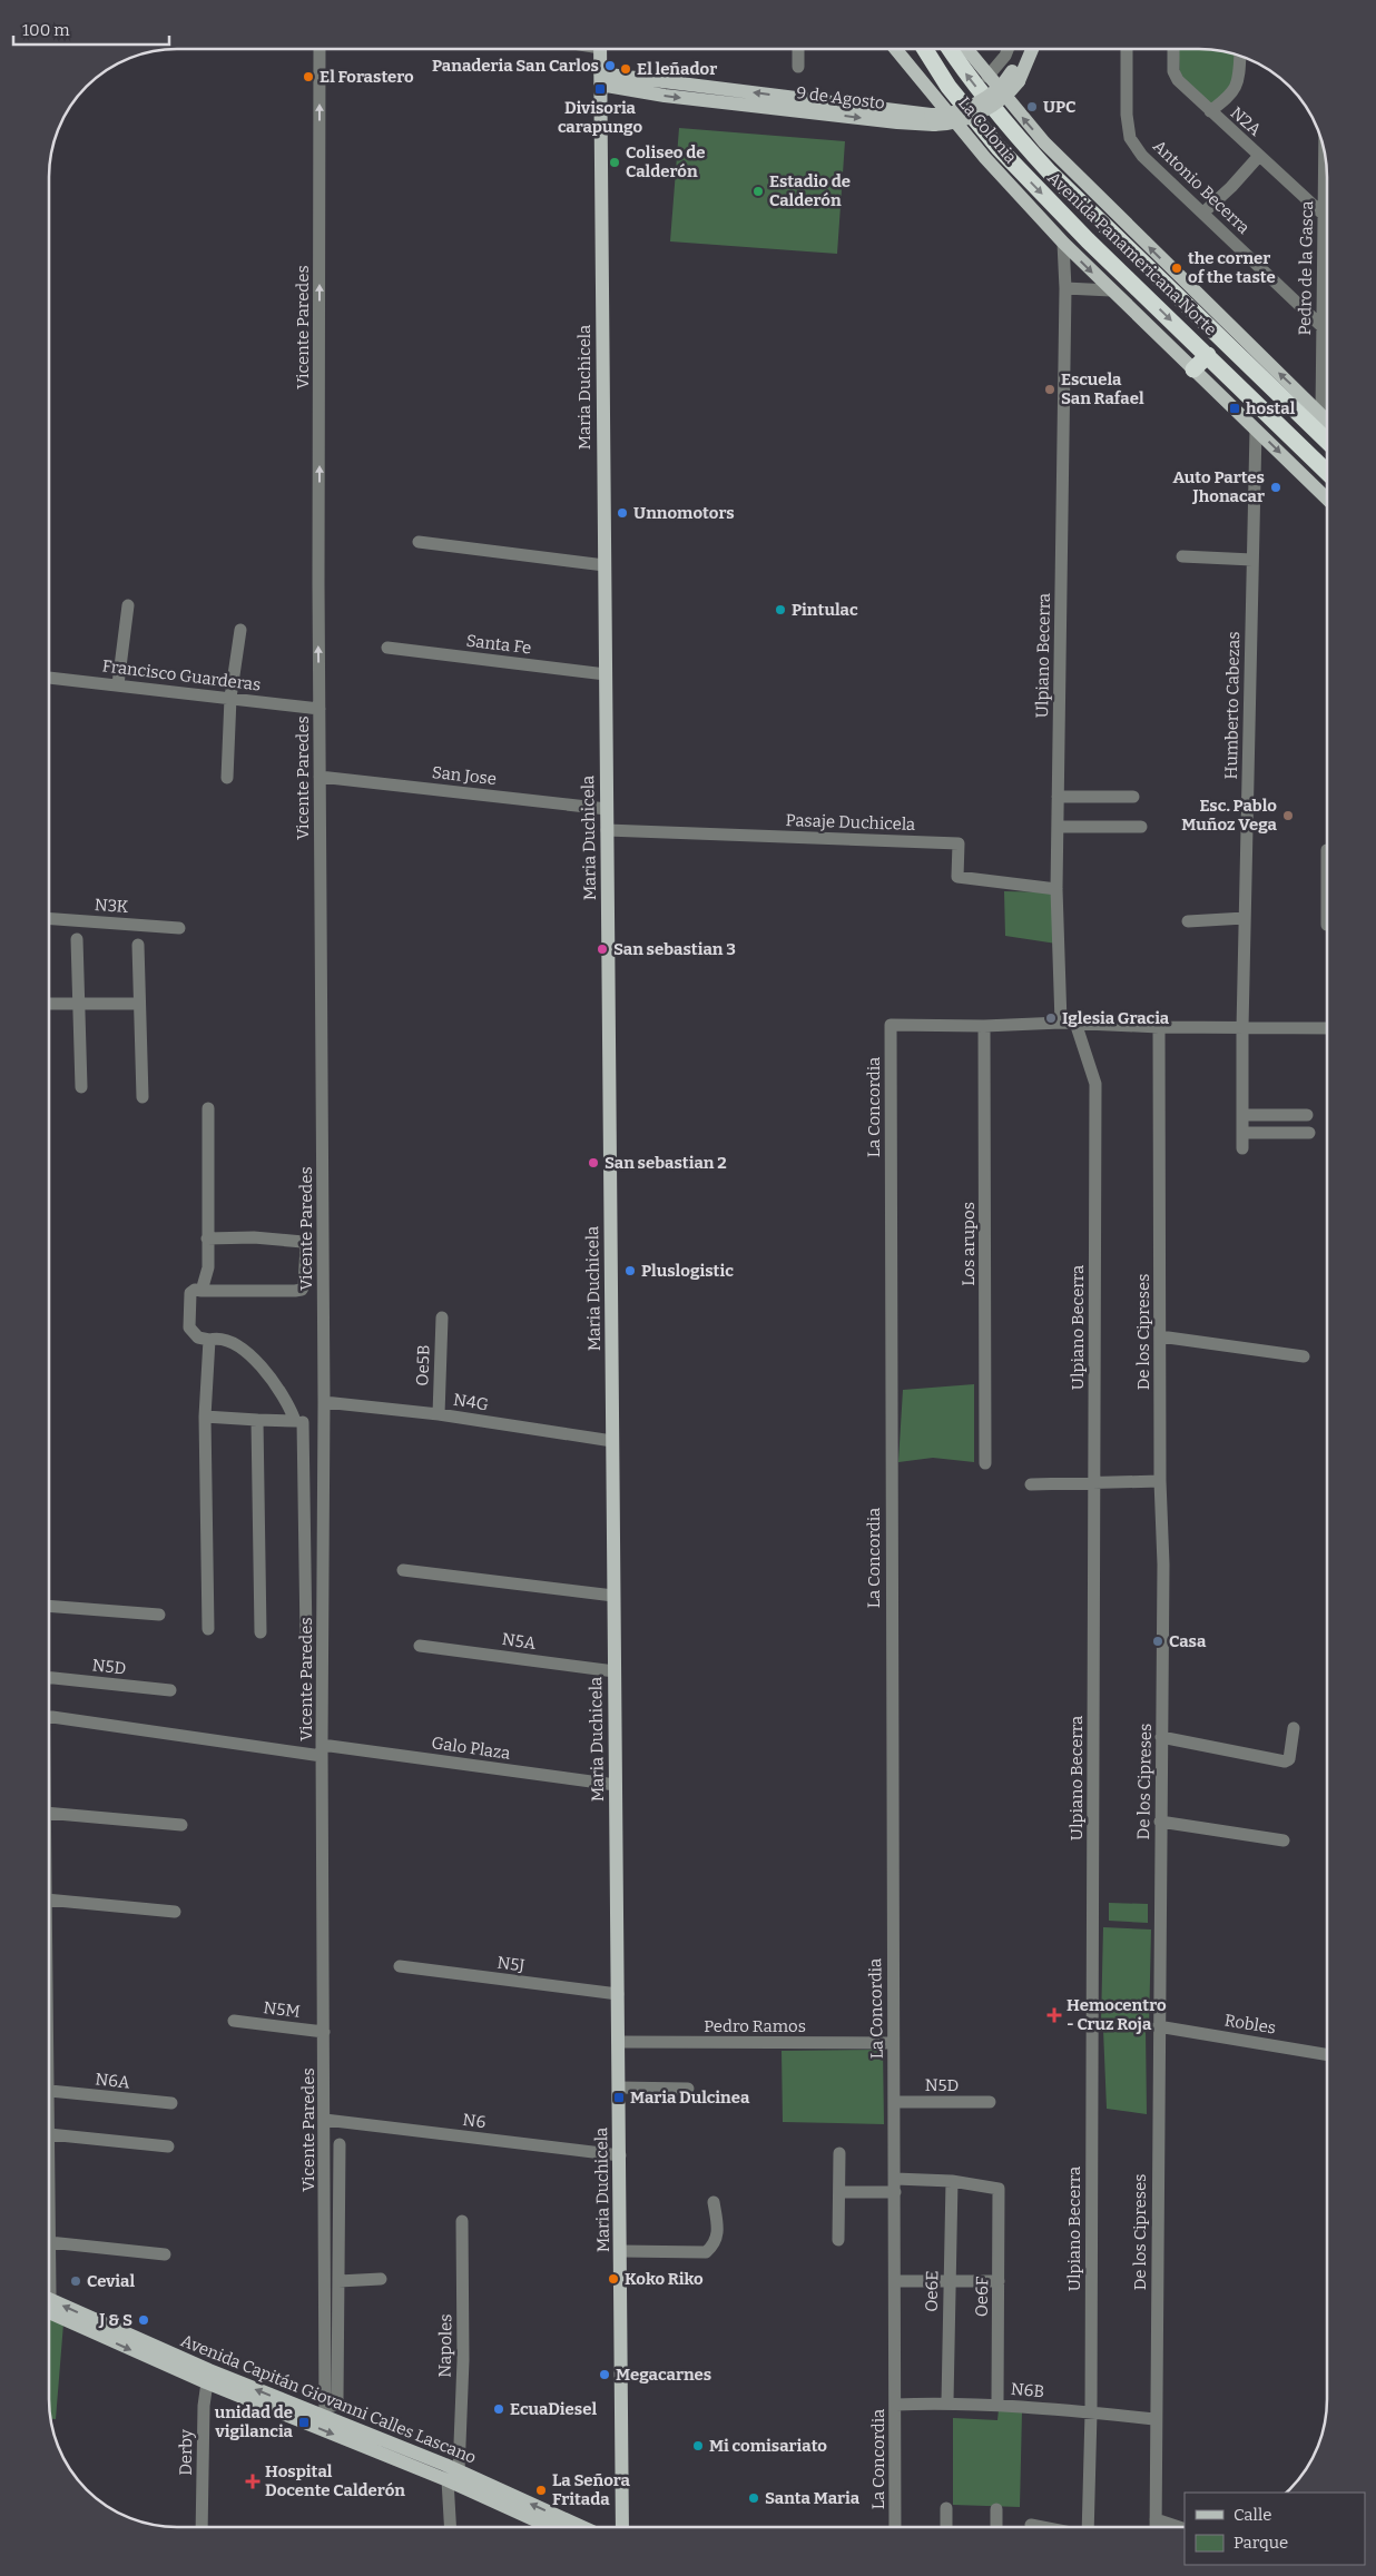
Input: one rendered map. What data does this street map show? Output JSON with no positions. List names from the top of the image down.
{
  "streets": {
    "highway": ["Avenida Panamericana Norte"],
    "main road": [
      "9 de Agosto",
      "La Colonia",
      "Maria Duchicela",
      "Avenida Capitán Giovanni Calles Lascano"
    ],
    "street": [
      "N2A",
      "Antonio Becerra",
      "Pedro de la Gasca",
      "Vicente Paredes",
      "Santa Fe",
      "Ulpiano Becerra",
      "Francisco Guarderas",
      "Humberto Cabezas",
      "San Jose",
      "Pasaje Duchicela",
      "N3K",
      "La Concordia",
      "Los arupos",
      "De los Cipreses",
      "Oe5B",
      "N4G",
      "N5A",
      "N5D",
      "Galo Plaza",
      "N5J",
      "N5M",
      "Robles",
      "Pedro Ramos",
      "N6A",
      "N6",
      "Oe6E",
      "Oe6F",
      "Napoles",
      "N6B",
      "Derby"
    ]
  },
  "crossings": [
    ["9 de Agosto", "Maria Duchicela"],
    ["N2A", "Pedro de la Gasca"],
    ["La Colonia", "Ulpiano Becerra"],
    ["Antonio Becerra", "Pedro de la Gasca"],
    ["Avenida Panamericana Norte", "Pedro de la Gasca"],
    ["Vicente Paredes", "Francisco Guarderas"],
    ["Vicente Paredes", "San Jose"],
    ["Vicente Paredes", "N4G"],
    ["Vicente Paredes", "Galo Plaza"],
    ["Vicente Paredes", "N5M"],
    ["Vicente Paredes", "N6"],
    ["Vicente Paredes", "Avenida Capitán Giovanni Calles Lascano"],
    ["Maria Duchicela", "Santa Fe"],
    ["Maria Duchicela", "San Jose"],
    ["Maria Duchicela", "Pasaje Duchicela"],
    ["Maria Duchicela", "N4G"],
    ["Maria Duchicela", "N5A"],
    ["Maria Duchicela", "Galo Plaza"],
    ["Maria Duchicela", "N5J"],
    ["Maria Duchicela", "Pedro Ramos"],
    ["Maria Duchicela", "N6"],
    ["Ulpiano Becerra", "Pasaje Duchicela"],
    ["Ulpiano Becerra", "La Concordia"],
    ["Ulpiano Becerra", "N6B"],
    ["Humberto Cabezas", "La Concordia"],
    ["La Concordia", "Los arupos"],
    ["La Concordia", "De los Cipreses"],
    ["La Concordia", "N5D"],
    ["La Concordia", "Pedro Ramos"],
    ["La Concordia", "N6B"],
    ["De los Cipreses", "Robles"],
    ["De los Cipreses", "N6B"],
    ["Oe5B", "N4G"],
    ["Oe6E", "Oe6F"],
    ["Oe6E", "N6B"],
    ["Oe6F", "N6B"],
    ["Napoles", "Avenida Capitán Giovanni Calles Lascano"],
    ["Avenida Capitán Giovanni Calles Lascano", "Derby"]
  ],
  "places": {
    "other": [
      "Panaderia San Carlos",
      "El leñador",
      "El Forastero",
      "UPC",
      "Coliseo de Calderón",
      "Estadio de Calderón",
      "the corner of the taste",
      "Escuela San Rafael",
      "Auto Partes Jhonacar",
      "Unnomotors",
      "Pintulac",
      "Esc. Pablo Muñoz Vega",
      "San sebastian 3",
      "Iglesia Gracia",
      "San sebastian 2",
      "Pluslogistic",
      "Casa",
      "Koko Riko",
      "Cevial",
      "J & S",
      "Megacarnes",
      "EcuaDiesel",
      "Mi comisariato",
      "La Señora Fritada",
      "Santa Maria"
    ],
    "transit": [
      "Divisoria carapungo",
      "hostal",
      "Maria Dulcinea",
      "unidad de vigilancia"
    ],
    "health": ["Hemocentro - Cruz Roja", "Hospital Docente Calderón"]
  },
  "legend": ["Calle", "Parque"],
  "scale_bar": "100 m"
}
